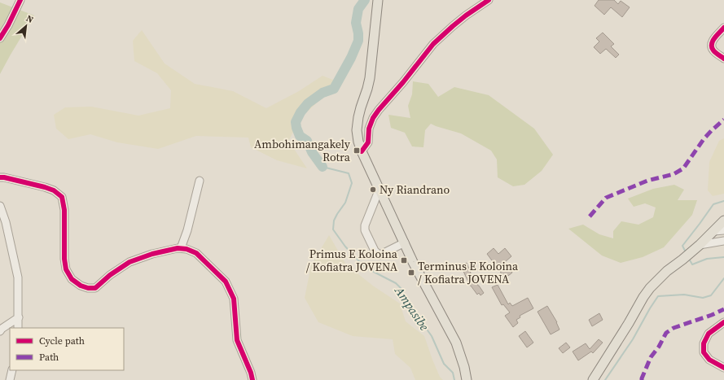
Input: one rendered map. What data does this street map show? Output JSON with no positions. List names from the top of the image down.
{
  "water": ["Ampasibe"],
  "places": {
    "transit": ["Ambohimangakely Rotra", "Primus E Koloina / Kofiatra JOVENA", "Terminus E Koloina / Kofiatra JOVENA"],
    "other": ["Ny Riandrano"]
  },
  "legend": ["Cycle path", "Path"],
  "north": "top right"
}
